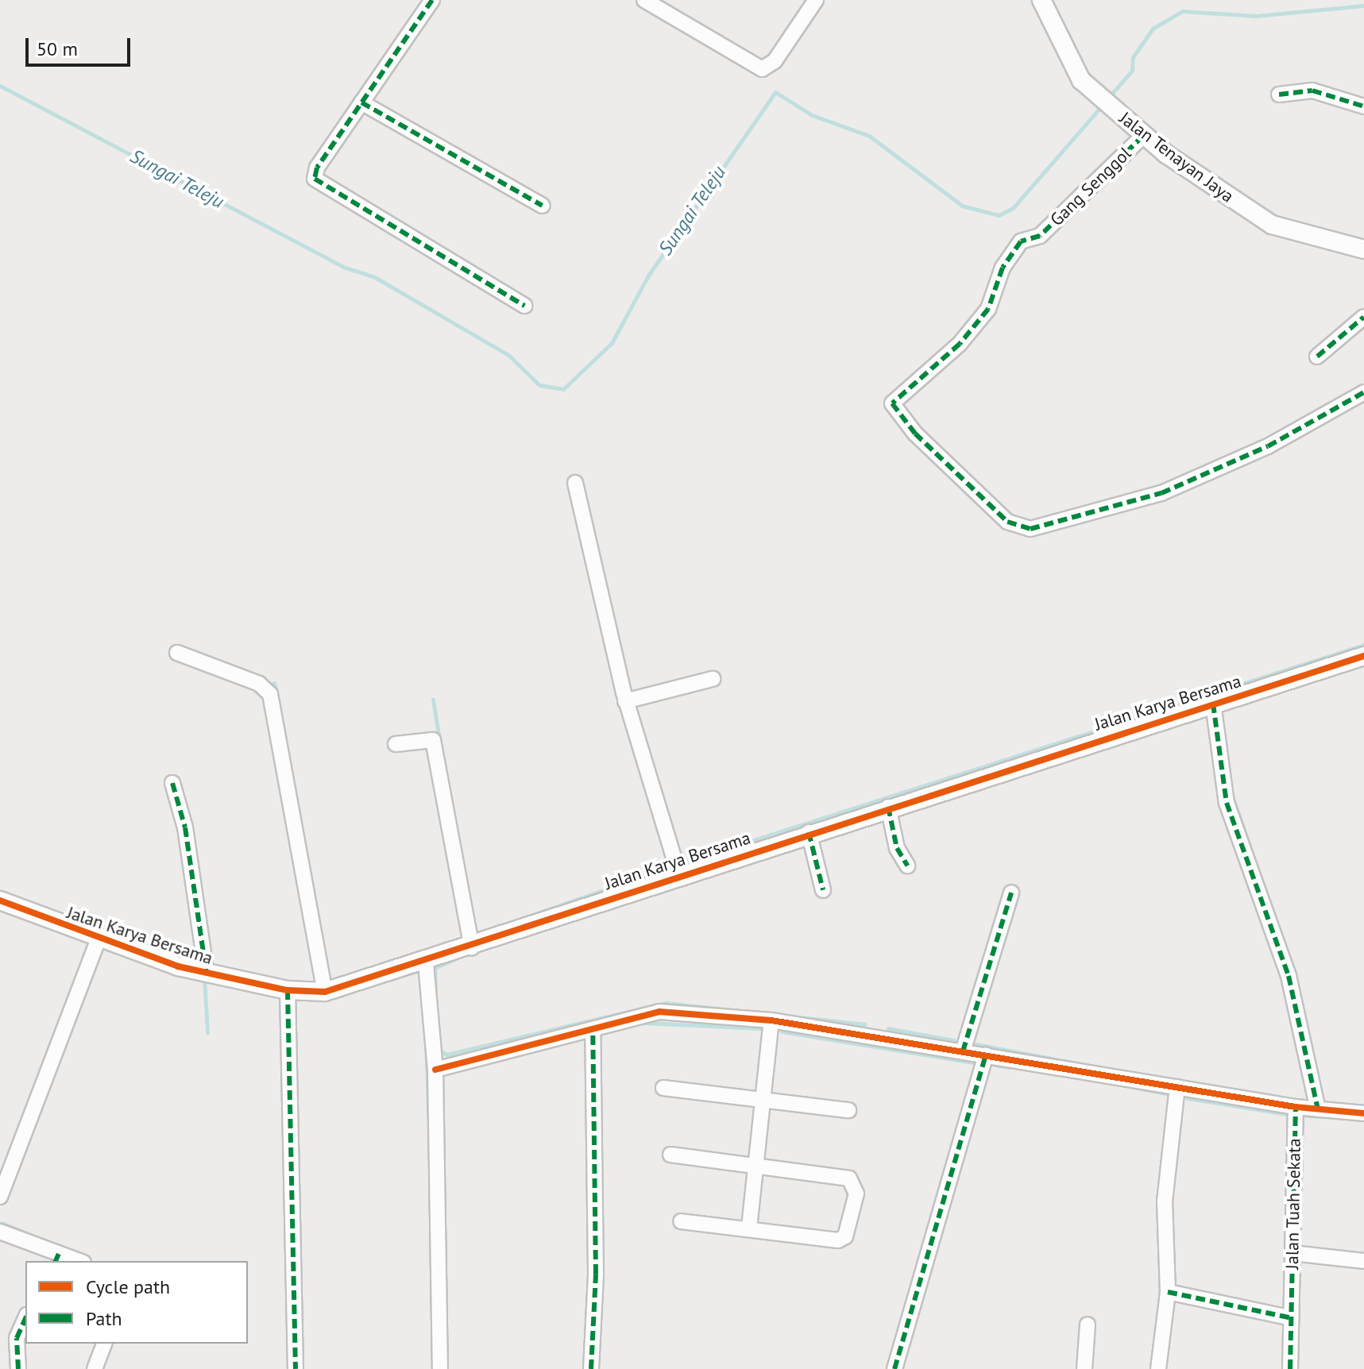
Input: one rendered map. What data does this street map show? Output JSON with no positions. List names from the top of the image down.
{
  "streets": {
    "street": [
      "Jalan Tenayan Jaya",
      "Gang Senggol",
      "Jalan Karya Bersama",
      "Jalan Tuah Sekata"
    ]
  },
  "crossings": [
    ["Jalan Tenayan Jaya", "Gang Senggol"]
  ],
  "water": ["Sungai Teleju"],
  "legend": ["Cycle path", "Path"],
  "scale_bar": "50 m"
}
